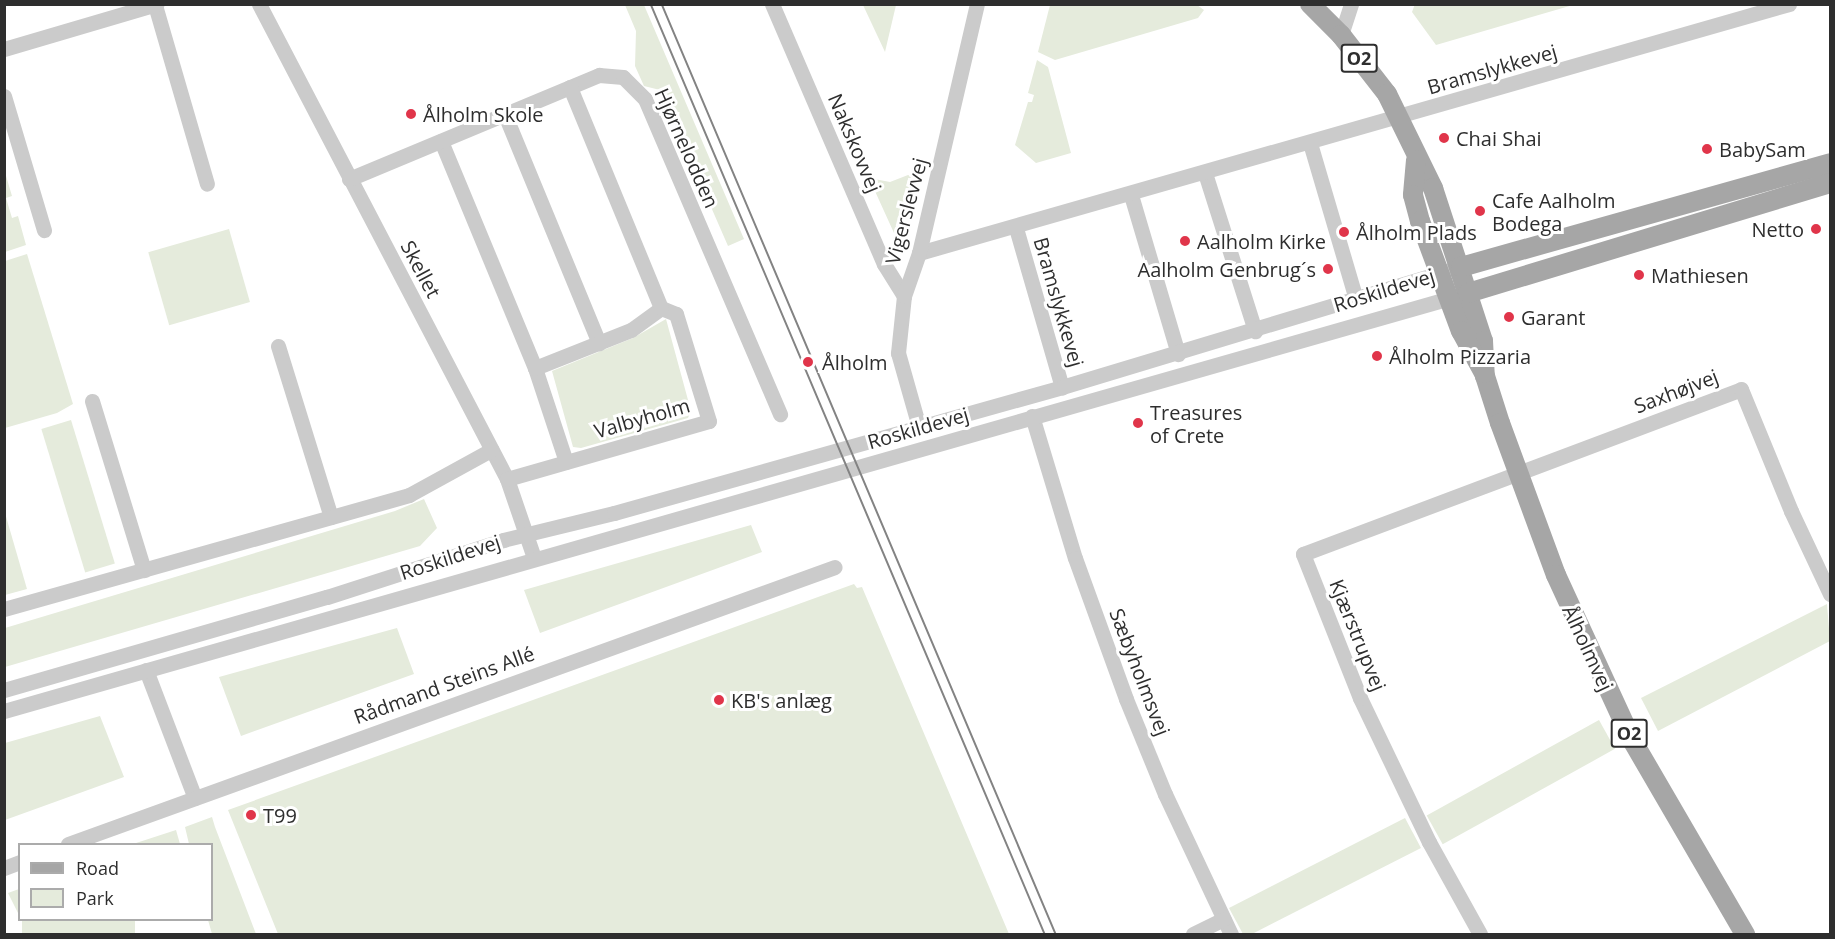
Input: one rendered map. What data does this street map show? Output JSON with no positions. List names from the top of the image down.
{
  "streets": {
    "main road": ["O2", "Roskildevej", "Ålholmvej"],
    "street": [
      "Bramslykkevej",
      "Nakskovvej",
      "Hjørnelodden",
      "Vigerslevvej",
      "Skellet",
      "Saxhøjvej",
      "Valbyholm",
      "Kjærstrupvej",
      "Sæbyholmsvej",
      "Rådmand Steins Allé"
    ]
  },
  "crossings": [
    ["Bramslykkevej", "Vigerslevvej"],
    ["Bramslykkevej", "Roskildevej"],
    ["Bramslykkevej", "Ålholmvej"],
    ["Nakskovvej", "Vigerslevvej"],
    ["Hjørnelodden", "Skellet"],
    ["Hjørnelodden", "Valbyholm"],
    ["Vigerslevvej", "Roskildevej"],
    ["Skellet", "Roskildevej"],
    ["Skellet", "Valbyholm"],
    ["Roskildevej", "Ålholmvej"],
    ["Roskildevej", "Sæbyholmsvej"],
    ["Saxhøjvej", "Kjærstrupvej"],
    ["Saxhøjvej", "Ålholmvej"],
    ["Kjærstrupvej", "Ålholmvej"]
  ],
  "places": [
    "Ålholm Skole",
    "Chai Shai",
    "BabySam",
    "Cafe Aalholm Bodega",
    "Netto",
    "Ålholm Plads",
    "Aalholm Kirke",
    "Aalholm Genbrug´s",
    "Mathiesen",
    "Garant",
    "Ålholm Pizzaria",
    "Ålholm",
    "Treasures of Crete",
    "KB's anlæg",
    "T99"
  ],
  "legend": ["Road", "Park"]
}
